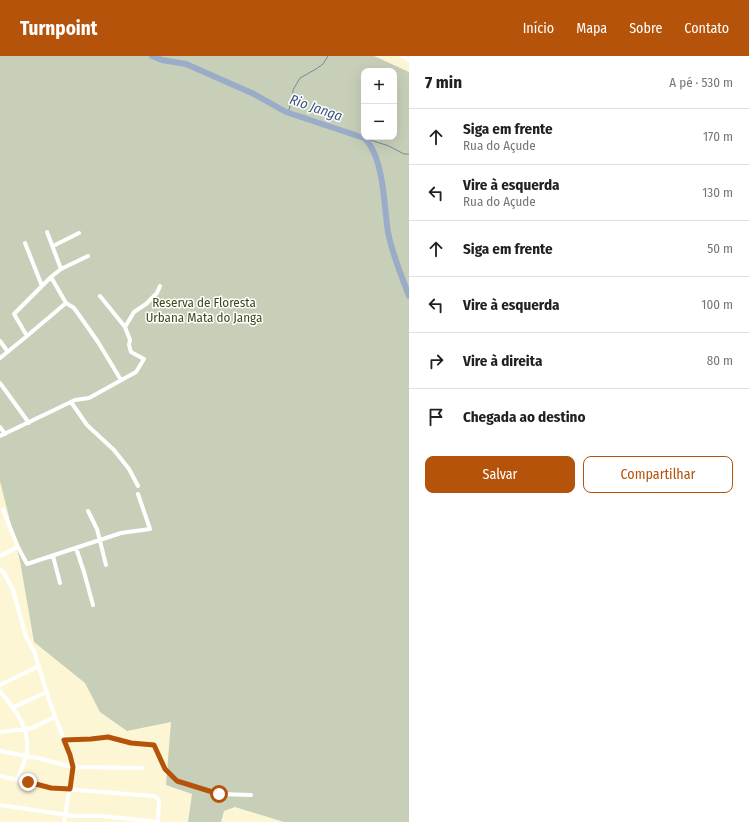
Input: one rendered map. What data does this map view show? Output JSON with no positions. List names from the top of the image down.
{
  "water": ["Rio Janga"],
  "parks": ["Reserva de Floresta Urbana Mata do Janga"],
  "page": {
    "header": "Turnpoint",
    "nav": [
      "Início",
      "Mapa",
      "Sobre",
      "Contato"
    ],
    "heading": ["7 min", "A pé · 530 m"],
    "map_buttons": ["+", "−"],
    "list": [
      ["Siga em frente", "Rua do Açude", "170 m"],
      ["Vire à esquerda", "Rua do Açude", "130 m"],
      ["Siga em frente", "50 m"],
      ["Vire à esquerda", "100 m"],
      ["Vire à direita", "80 m"],
      "Chegada ao destino"
    ],
    "buttons": ["Salvar", "Compartilhar"]
  }
}
